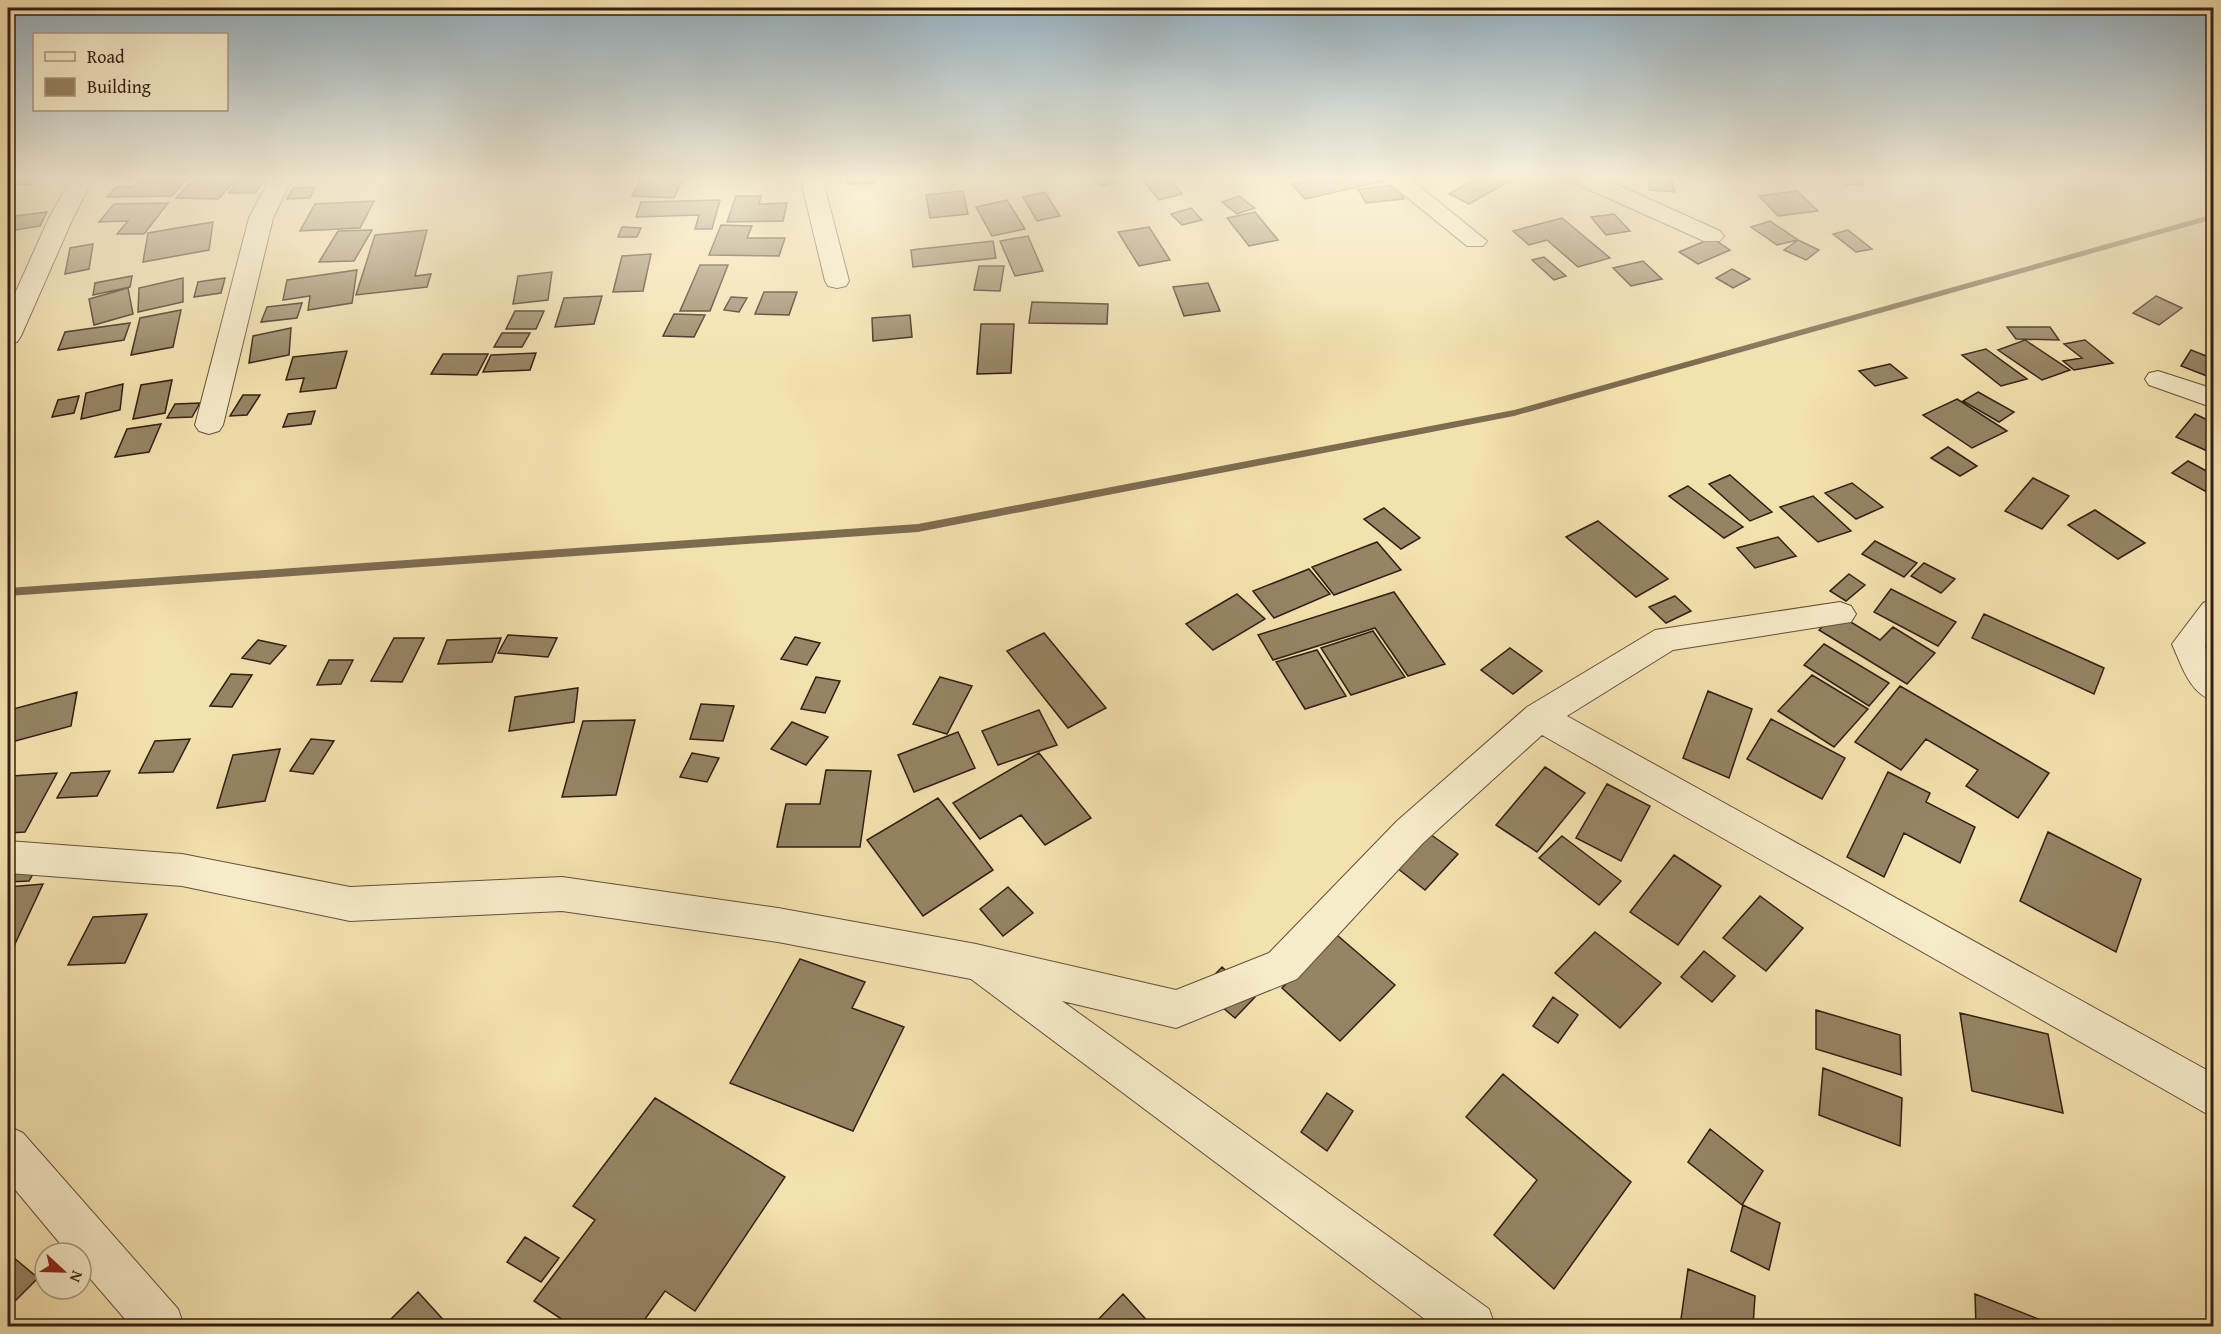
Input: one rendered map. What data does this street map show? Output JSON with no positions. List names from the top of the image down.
{
  "legend": ["Road", "Building"],
  "north": "right"
}
